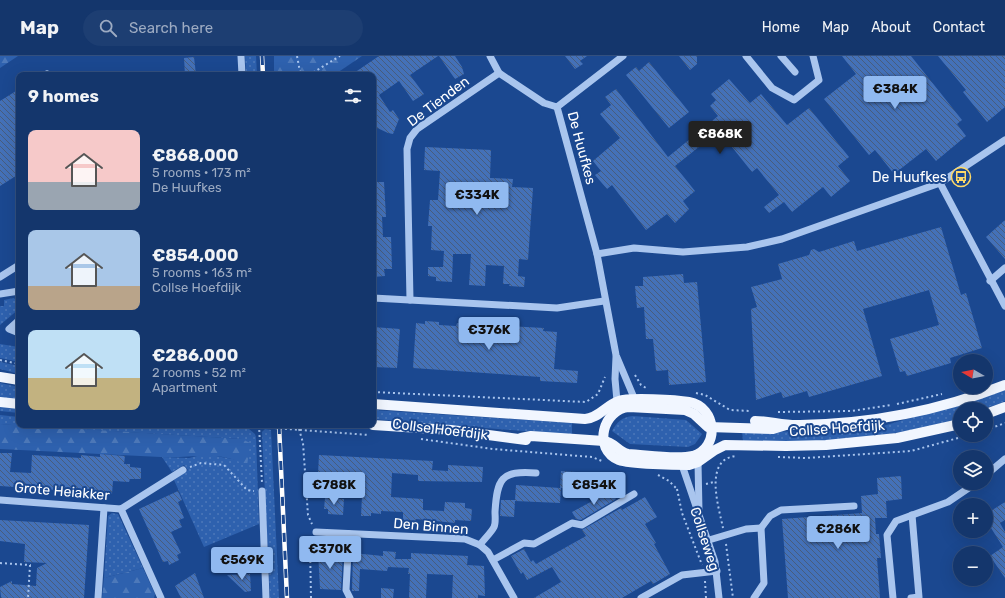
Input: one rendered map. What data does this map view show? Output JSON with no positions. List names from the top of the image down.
{
  "streets": {
    "main road": ["Collse Hoefdijk"],
    "street": [
      "De Tienden",
      "De Huufkes",
      "Grote Heiakker",
      "Den Binnen",
      "Collseweg"
    ]
  },
  "crossings": [
    ["De Huufkes", "Collse Hoefdijk"],
    ["Collse Hoefdijk", "Collseweg"]
  ],
  "places": {
    "bus stop": ["De Huufkes"]
  },
  "north": "left",
  "page": {
    "header": "Map",
    "search": "Search here",
    "nav": [
      "Home",
      "Map",
      "About",
      "Contact"
    ],
    "heading": "9 homes",
    "price": [
      "€384K",
      "€868K",
      "€334K",
      "€376K",
      "€788K",
      "€854K",
      "€286K",
      "€370K",
      "€569K"
    ],
    "list": [
      {
        "name": "€868,000",
        "note": "5 rooms · 173 m² · De Huufkes"
      },
      {
        "name": "€854,000",
        "note": "5 rooms · 163 m² · Collse Hoefdijk"
      },
      {
        "name": "€286,000",
        "note": "2 rooms · 52 m² · Apartment"
      }
    ],
    "map_buttons": ["+", "−"]
  }
}
